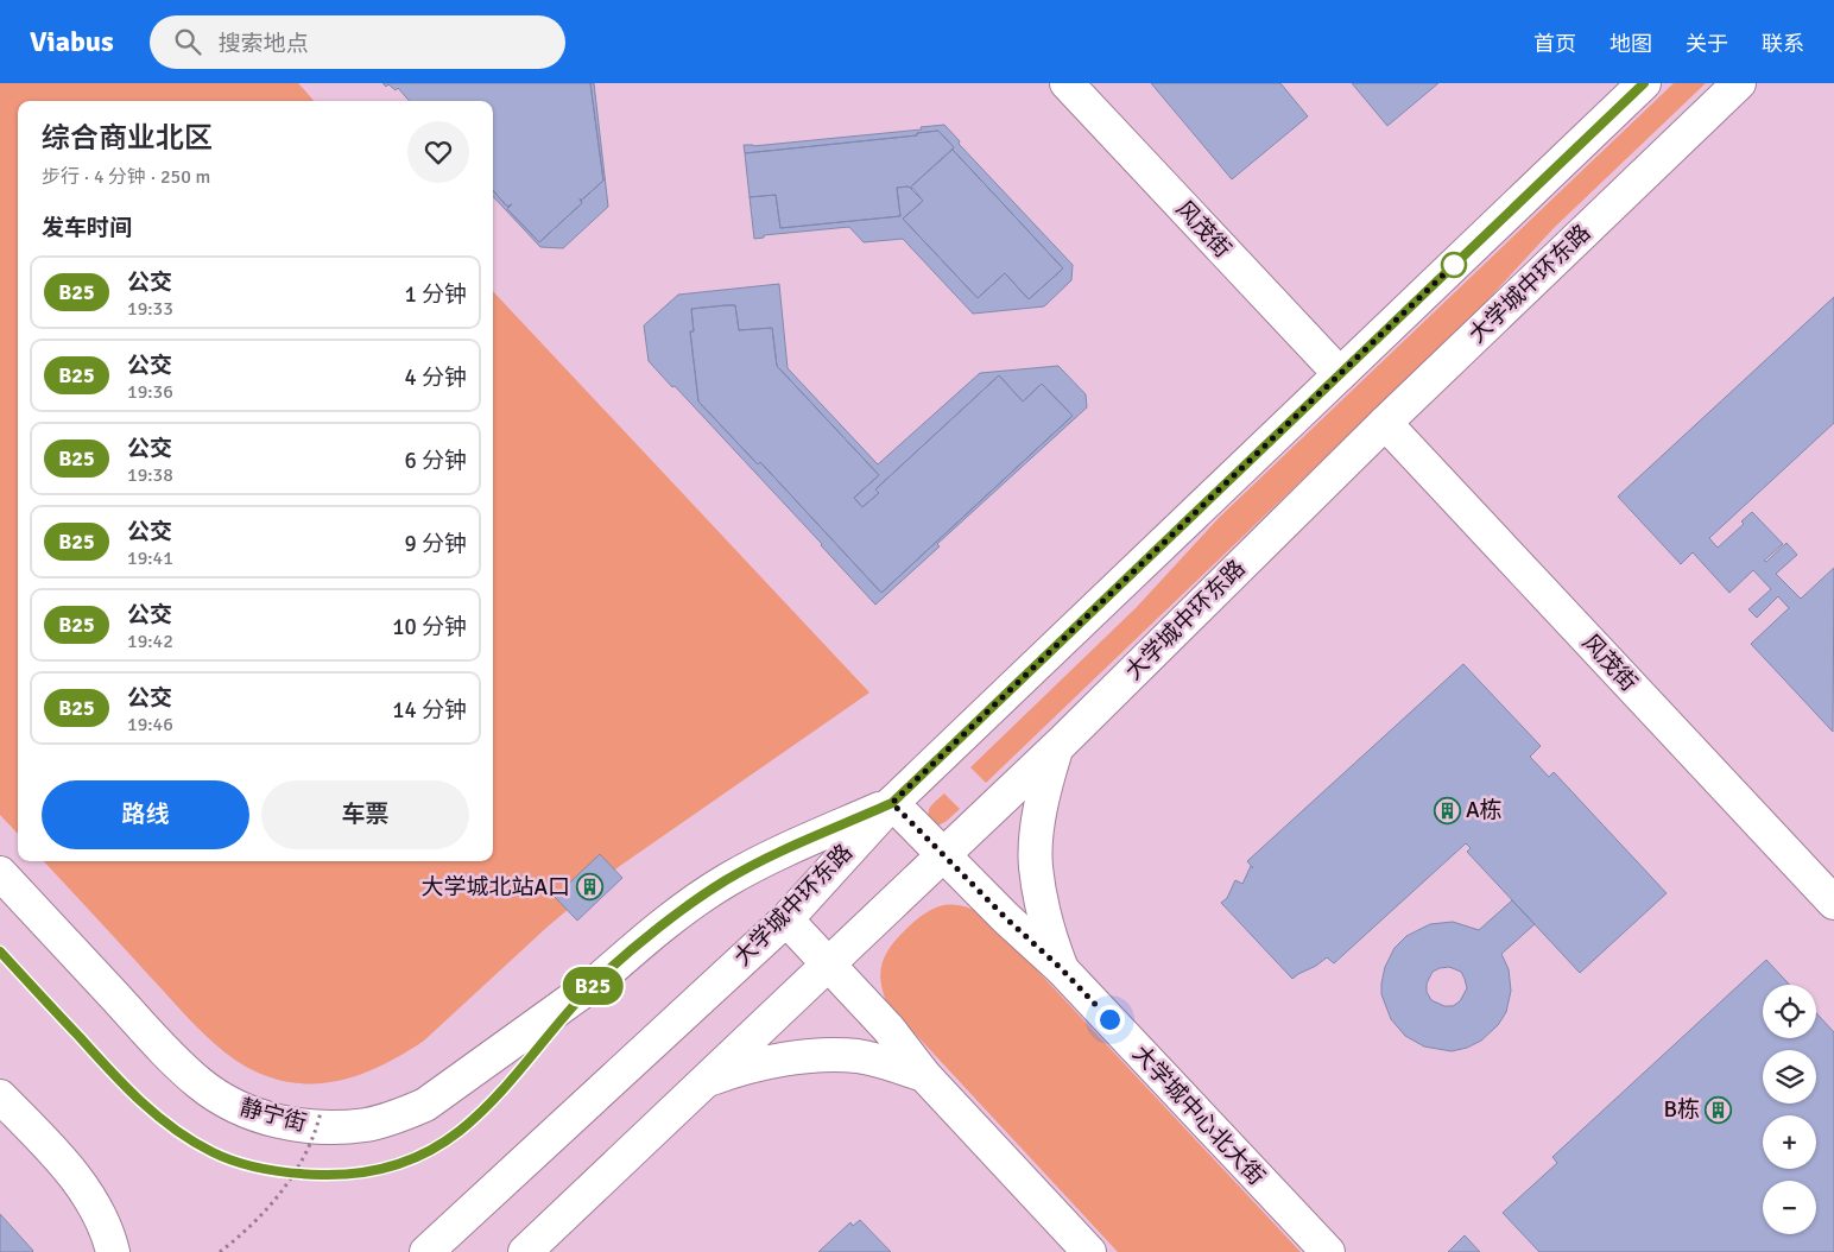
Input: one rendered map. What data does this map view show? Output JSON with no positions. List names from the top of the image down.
{
  "streets": {
    "main road": [
      "风茂街",
      "大学城中环东路",
      "静宁街",
      "大学城中心北大街"
    ]
  },
  "crossings": [
    ["风茂街", "大学城中环东路"],
    ["大学城中环东路", "静宁街"],
    ["大学城中环东路", "大学城中心北大街"],
    ["静宁街", "大学城中心北大街"]
  ],
  "places": {
    "building": ["A栋", "大学城北站A口", "B栋"]
  },
  "lines": ["bus line B25"],
  "page": {
    "header": "Viabus",
    "search": "搜索地点",
    "nav": [
      "首页",
      "地图",
      "关于",
      "联系"
    ],
    "on_map": "B25",
    "heading": [
      ["综合商业北区", "步行 · 4 分钟 · 250 m"],
      "发车时间"
    ],
    "list": [
      {
        "mark": "B25",
        "name": "公交",
        "note": "19:33",
        "value": "1 分钟"
      },
      {
        "mark": "B25",
        "name": "公交",
        "note": "19:36",
        "value": "4 分钟"
      },
      {
        "mark": "B25",
        "name": "公交",
        "note": "19:38",
        "value": "6 分钟"
      },
      {
        "mark": "B25",
        "name": "公交",
        "note": "19:41",
        "value": "9 分钟"
      },
      {
        "mark": "B25",
        "name": "公交",
        "note": "19:42",
        "value": "10 分钟"
      },
      {
        "mark": "B25",
        "name": "公交",
        "note": "19:46",
        "value": "14 分钟"
      }
    ],
    "buttons": ["路线", "车票"],
    "map_buttons": ["+", "−"]
  }
}
